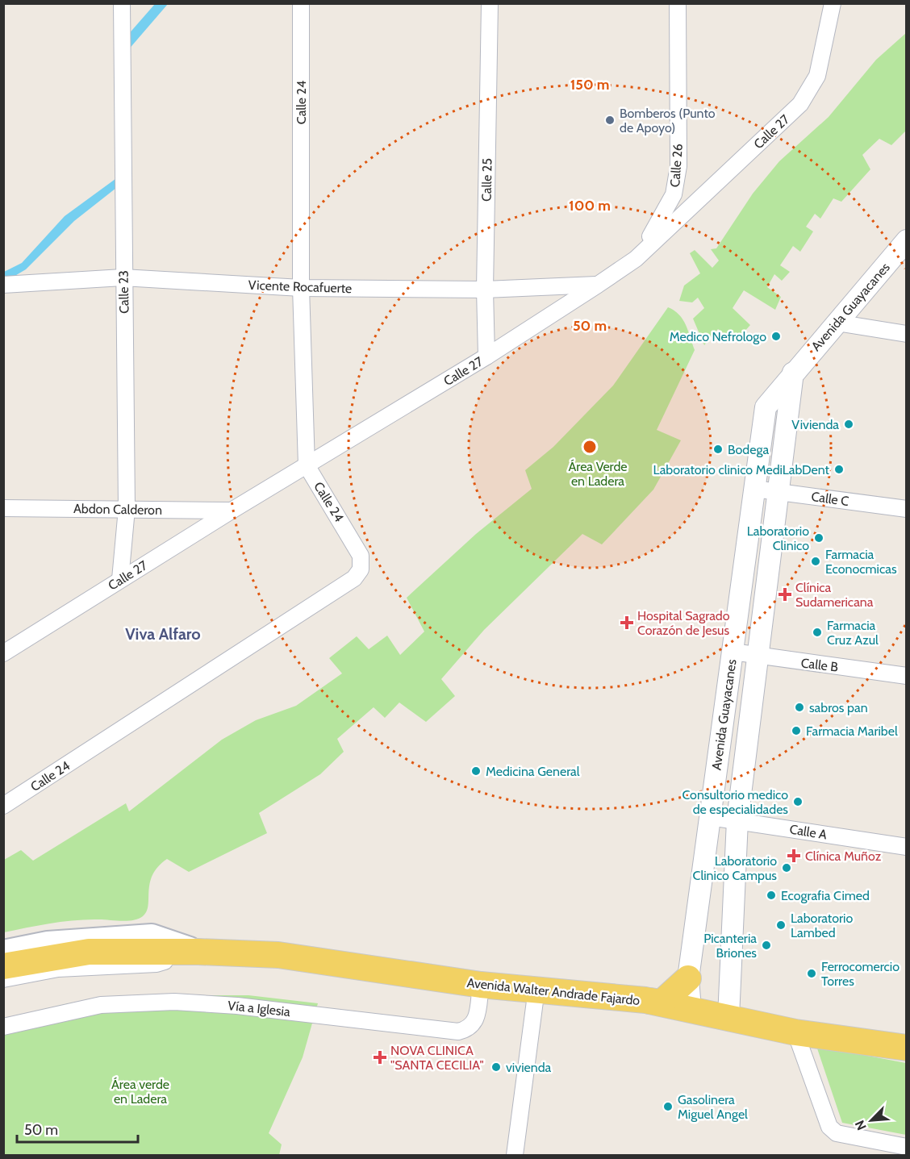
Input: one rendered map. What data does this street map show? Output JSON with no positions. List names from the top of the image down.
{
  "streets": {
    "main road": ["Avenida Walter Andrade Fajardo"],
    "street": [
      "Calle 24",
      "Calle 27",
      "Calle 26",
      "Calle 25",
      "Vicente Rocafuerte",
      "Calle 23",
      "Avenida Guayacanes",
      "Calle C",
      "Abdon Calderon",
      "Calle B",
      "Calle A",
      "Vía a Iglesia"
    ]
  },
  "crossings": [
    ["Calle 24", "Calle 27"],
    ["Calle 24", "Vicente Rocafuerte"],
    ["Calle 27", "Calle 26"],
    ["Calle 27", "Calle 25"],
    ["Calle 27", "Vicente Rocafuerte"],
    ["Calle 27", "Calle 23"],
    ["Calle 27", "Abdon Calderon"],
    ["Calle 25", "Vicente Rocafuerte"],
    ["Vicente Rocafuerte", "Calle 23"],
    ["Calle 23", "Abdon Calderon"],
    ["Avenida Guayacanes", "Calle C"],
    ["Avenida Guayacanes", "Calle B"],
    ["Avenida Guayacanes", "Calle A"],
    ["Avenida Guayacanes", "Avenida Walter Andrade Fajardo"],
    ["Avenida Walter Andrade Fajardo", "Vía a Iglesia"]
  ],
  "districts": ["Viva Alfaro"],
  "parks": ["Área Verde en Ladera", "Área verde en Ladera"],
  "places": {
    "other": [
      "Bomberos (Punto de Apoyo)",
      "Medico Nefrologo",
      "Vivienda",
      "Bodega",
      "Laboratorio clinico MediLabDent",
      "Laboratorio Clinico",
      "Farmacia Econocmicas",
      "Farmacia Cruz Azul",
      "sabros pan",
      "Farmacia Maribel",
      "Medicina General",
      "Consultorio medico de especialidades",
      "Laboratorio Clinico Campus",
      "Ecografia Cimed",
      "Laboratorio Lambed",
      "Picanteria Briones",
      "Ferrocomercio Torres",
      "vivienda",
      "Gasolinera Miguel Angel"
    ],
    "health": [
      "Clínica Sudamericana",
      "Hospital Sagrado Corazón de Jesus",
      "Clínica Muñoz",
      "NOVA CLINICA \"SANTA CECILIA\""
    ]
  },
  "scale_bar": "50 m",
  "north": "bottom left",
  "rings": ["150 m", "100 m", "50 m"]
}
